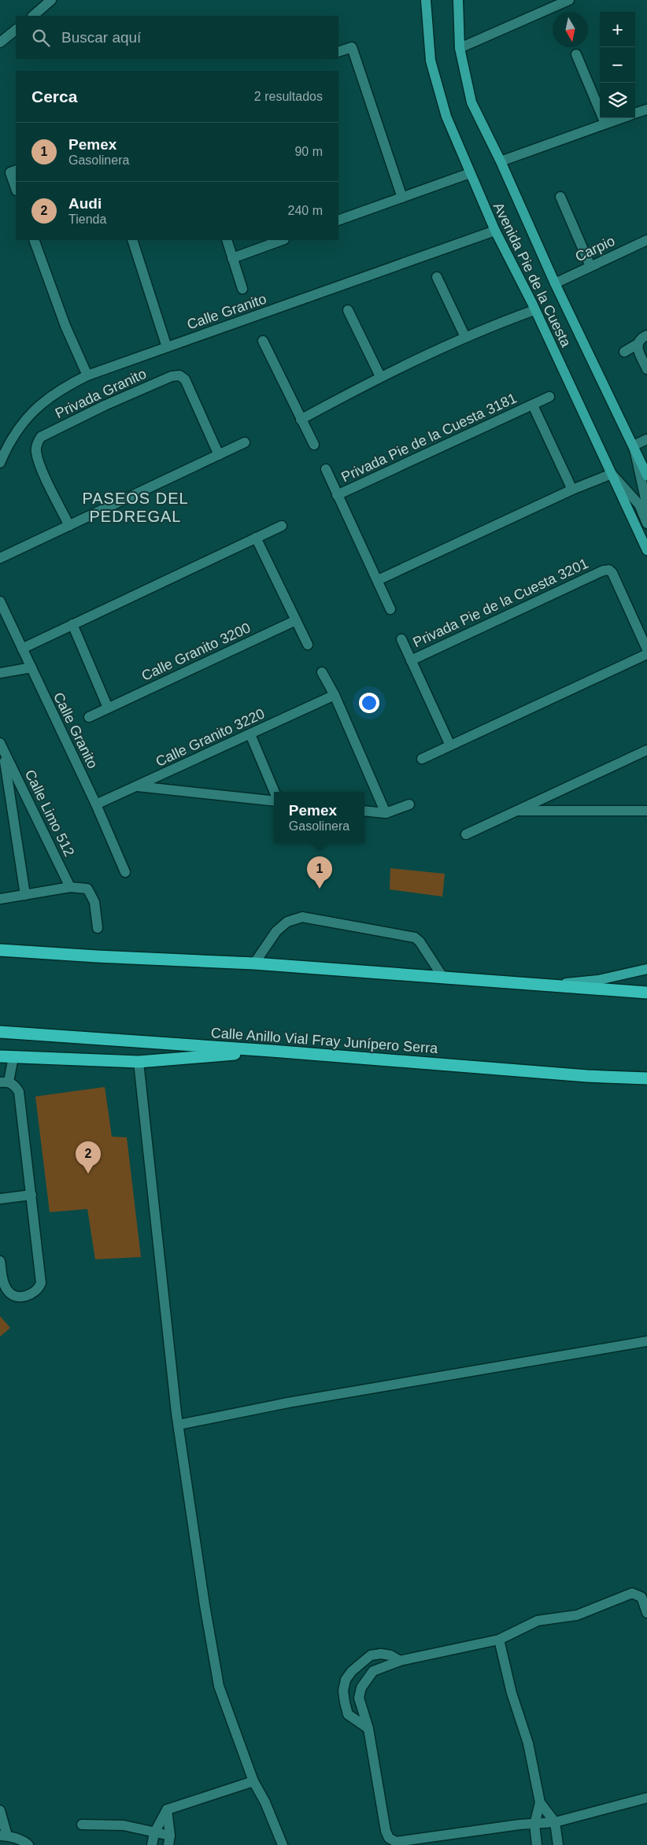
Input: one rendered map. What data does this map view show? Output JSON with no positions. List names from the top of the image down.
{
  "streets": {
    "highway": ["Calle Anillo Vial Fray Junípero Serra"],
    "main road": ["Avenida Pie de la Cuesta"],
    "street": [
      "Carpio",
      "Calle Granito",
      "Privada Granito",
      "Privada Pie de la Cuesta 3181",
      "Privada Pie de la Cuesta 3201",
      "Calle Granito 3200",
      "Calle Granito 3220",
      "Calle Limo 512"
    ]
  },
  "crossings": [
    ["Carpio", "Avenida Pie de la Cuesta"],
    ["Avenida Pie de la Cuesta", "Calle Granito"],
    ["Calle Granito", "Calle Granito 3220"]
  ],
  "districts": ["PASEOS DEL PEDREGAL"],
  "north": "bottom",
  "page": {
    "map_buttons": ["+", "−"],
    "search": "Buscar aquí",
    "heading": ["Cerca", "2 resultados"],
    "list": [
      {
        "mark": "1",
        "name": "Pemex",
        "note": "Gasolinera",
        "value": "90 m"
      },
      {
        "mark": "2",
        "name": "Audi",
        "note": "Tienda",
        "value": "240 m"
      }
    ],
    "popup": ["Pemex", "Gasolinera"],
    "pins": ["1", "2"]
  }
}
